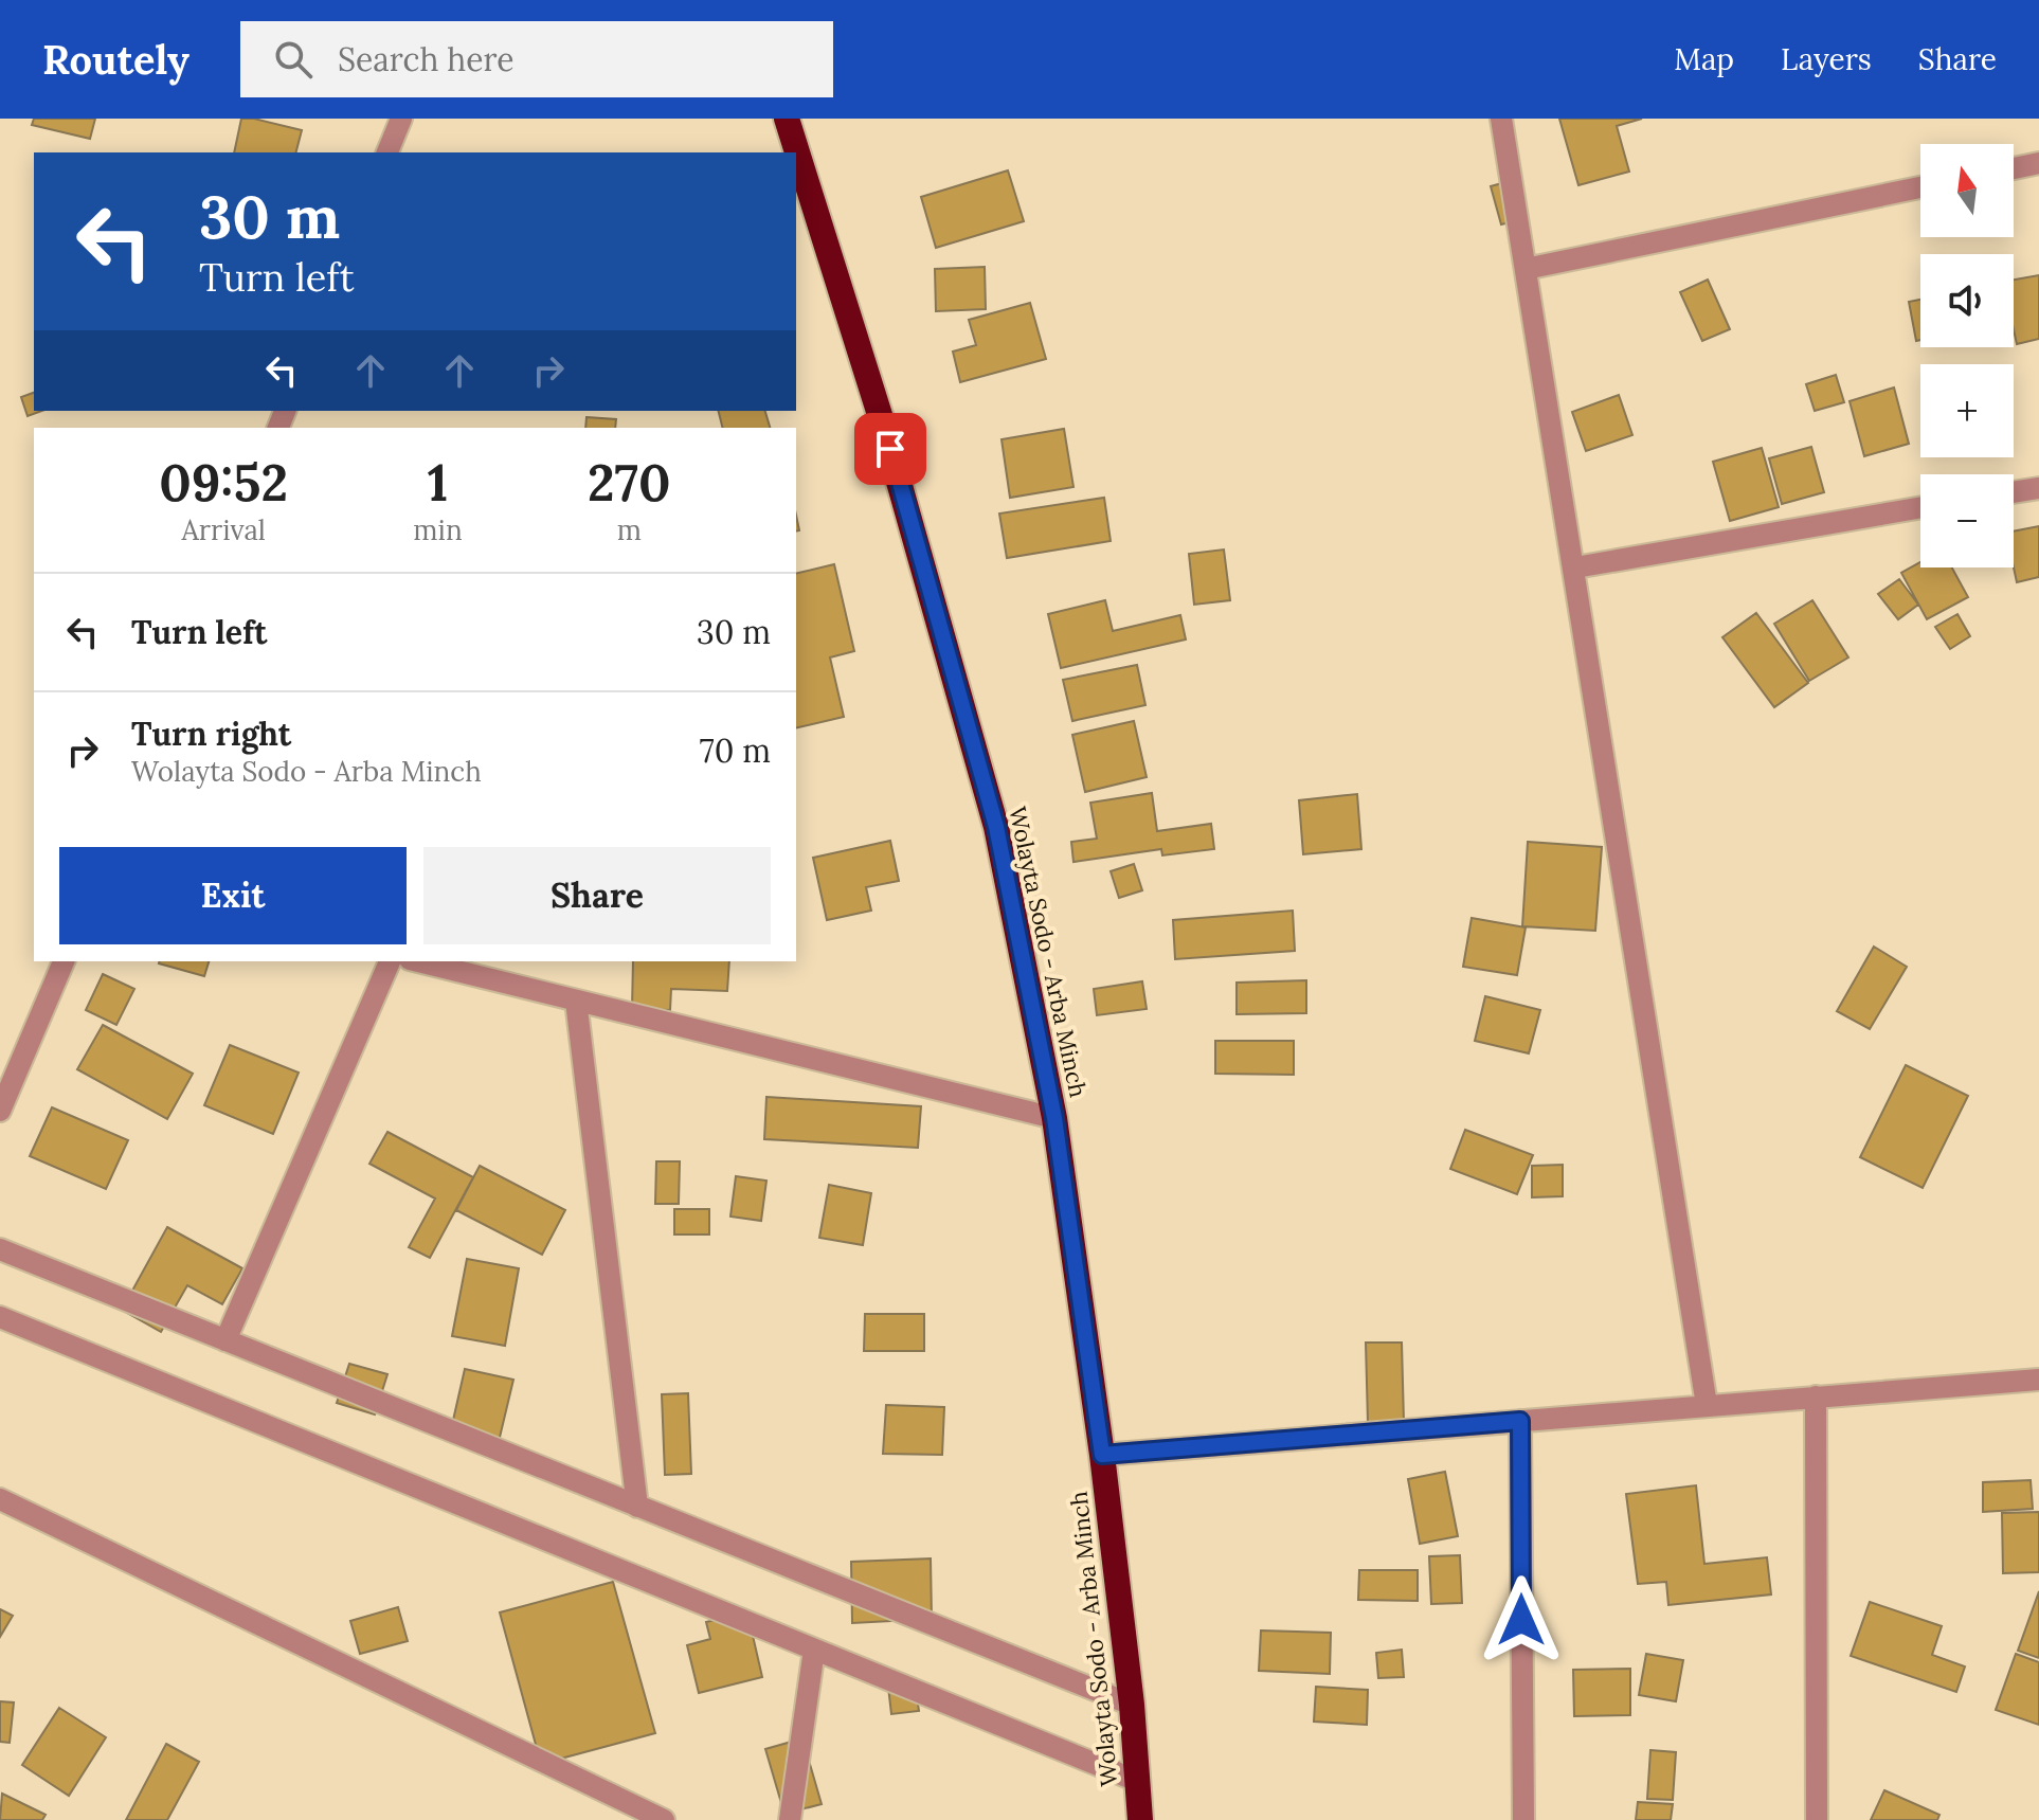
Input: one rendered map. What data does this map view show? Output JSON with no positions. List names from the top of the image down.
{
  "streets": {
    "highway": ["Wolayta Sodo - Arba Minch"]
  },
  "north": "top",
  "page": {
    "header": "Routely",
    "search": "Search here",
    "nav": ["Map", "Layers", "Share"],
    "map_buttons": ["+", "−"],
    "turn": ["30 m", "Turn left"],
    "eta": [
      "09:52",
      "Arrival",
      "1",
      "min",
      "270",
      "m"
    ],
    "list": [
      {
        "name": "Turn left",
        "value": "30 m"
      },
      {
        "name": "Turn right",
        "note": "Wolayta Sodo - Arba Minch",
        "value": "70 m"
      }
    ],
    "buttons": ["Exit", "Share"]
  }
}
